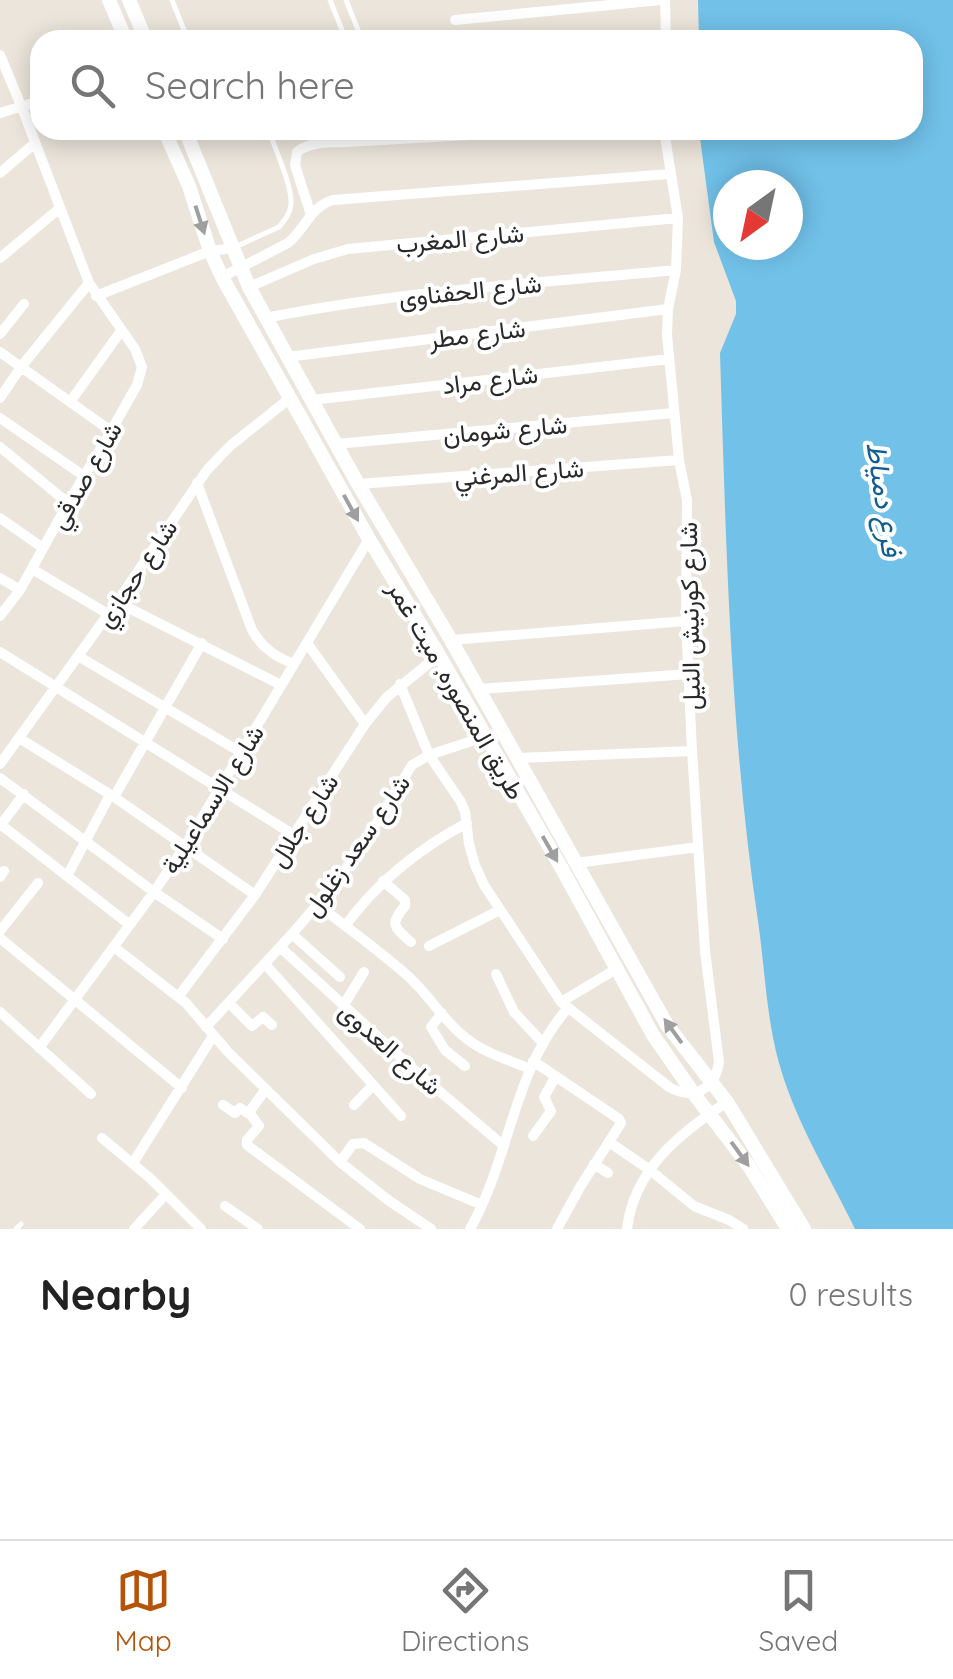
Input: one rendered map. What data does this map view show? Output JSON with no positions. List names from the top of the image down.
{
  "streets": {
    "main road": ["طريق المنصوره, ميت غمر"],
    "street": [
      "شارع المغرب",
      "شارع الحفناوى",
      "شارع مطر",
      "شارع مراد",
      "شارع شومان",
      "شارع المرغني",
      "شارع صدقي",
      "شارع حجازي",
      "شارع كورنيش النيل",
      "شارع الاسماعيلية",
      "شارع جلال",
      "شارع سعد زغلول",
      "شارع العدوى"
    ]
  },
  "crossings": [
    ["شارع المغرب", "شارع كورنيش النيل"],
    ["شارع المغرب", "طريق المنصوره, ميت غمر"],
    ["شارع الحفناوى", "شارع كورنيش النيل"],
    ["شارع الحفناوى", "طريق المنصوره, ميت غمر"],
    ["شارع مطر", "شارع كورنيش النيل"],
    ["شارع مطر", "طريق المنصوره, ميت غمر"],
    ["شارع مراد", "شارع كورنيش النيل"],
    ["شارع مراد", "طريق المنصوره, ميت غمر"],
    ["شارع شومان", "شارع كورنيش النيل"],
    ["شارع شومان", "طريق المنصوره, ميت غمر"],
    ["شارع المرغني", "شارع كورنيش النيل"],
    ["شارع المرغني", "طريق المنصوره, ميت غمر"],
    ["شارع حجازي", "طريق المنصوره, ميت غمر"],
    ["شارع كورنيش النيل", "طريق المنصوره, ميت غمر"],
    ["طريق المنصوره, ميت غمر", "شارع الاسماعيلية"],
    ["طريق المنصوره, ميت غمر", "شارع جلال"],
    ["طريق المنصوره, ميت غمر", "شارع سعد زغلول"],
    ["شارع سعد زغلول", "شارع العدوى"]
  ],
  "water": ["فرع دمياط"],
  "north": "bottom left",
  "page": {
    "search": "Search here",
    "heading": ["Nearby", "0 results"],
    "nav": ["Map", "Directions", "Saved"]
  }
}
